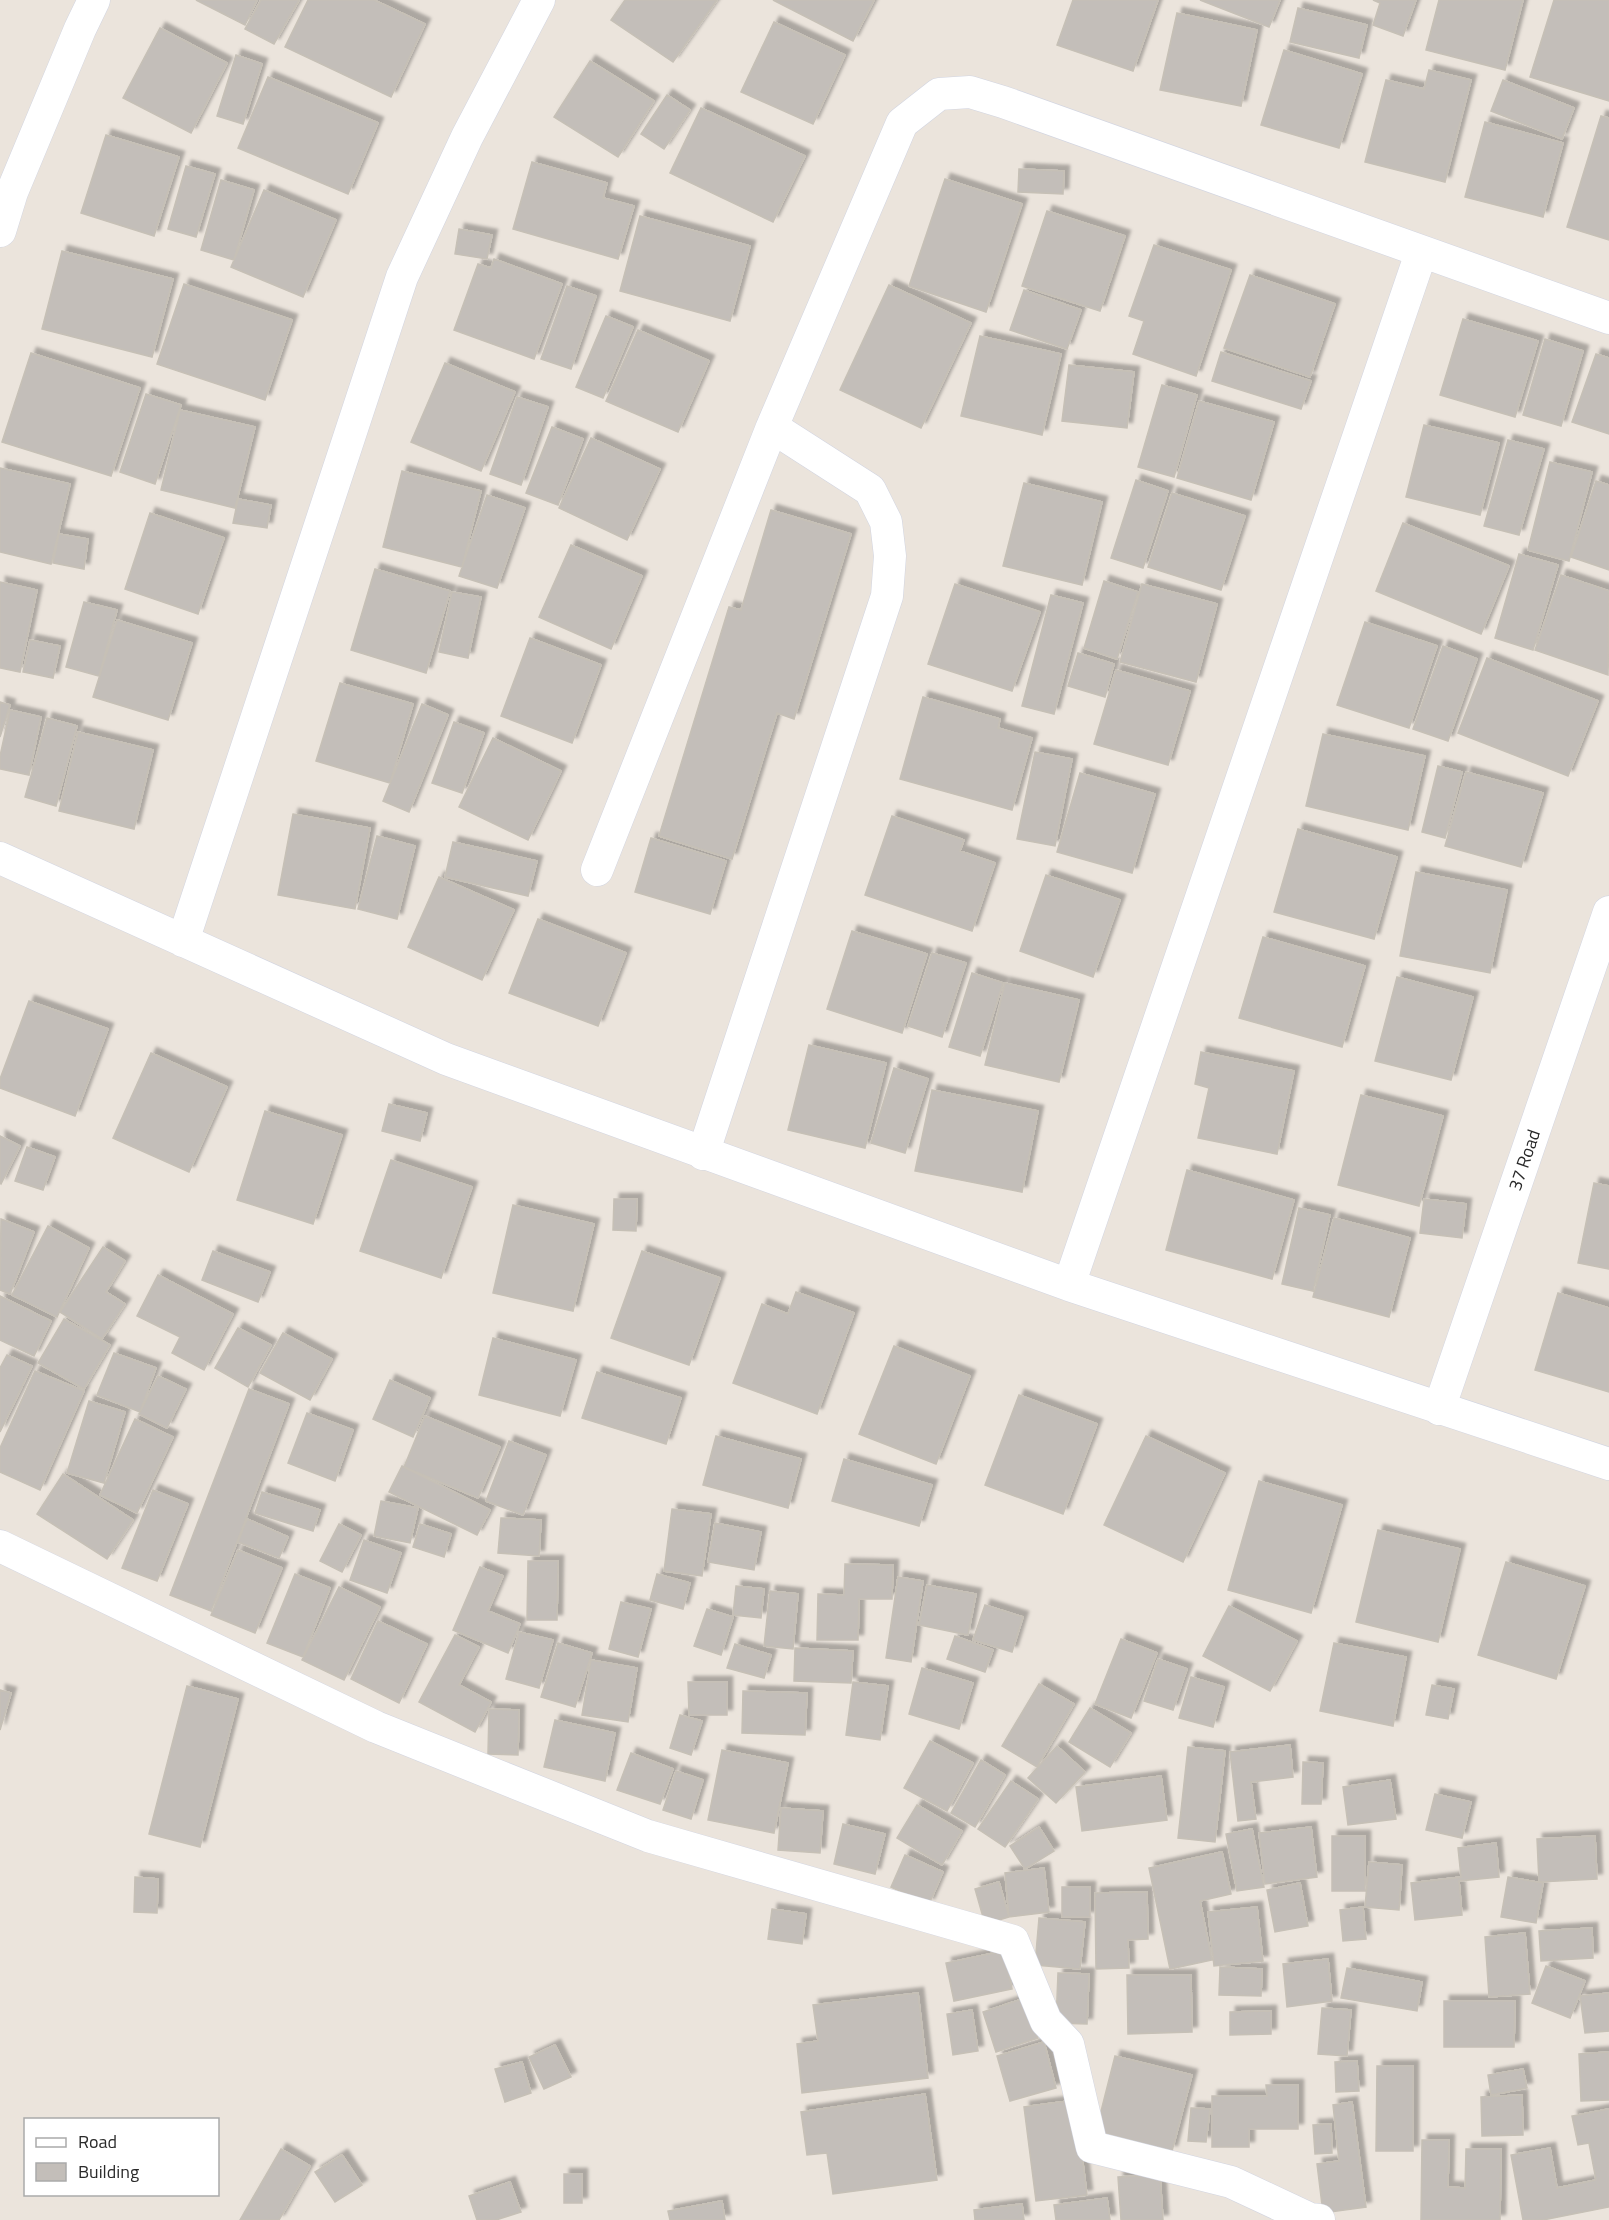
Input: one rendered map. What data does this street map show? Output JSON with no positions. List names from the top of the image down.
{
  "streets": {
    "street": ["37 Road"]
  },
  "legend": ["Road", "Building"]
}
